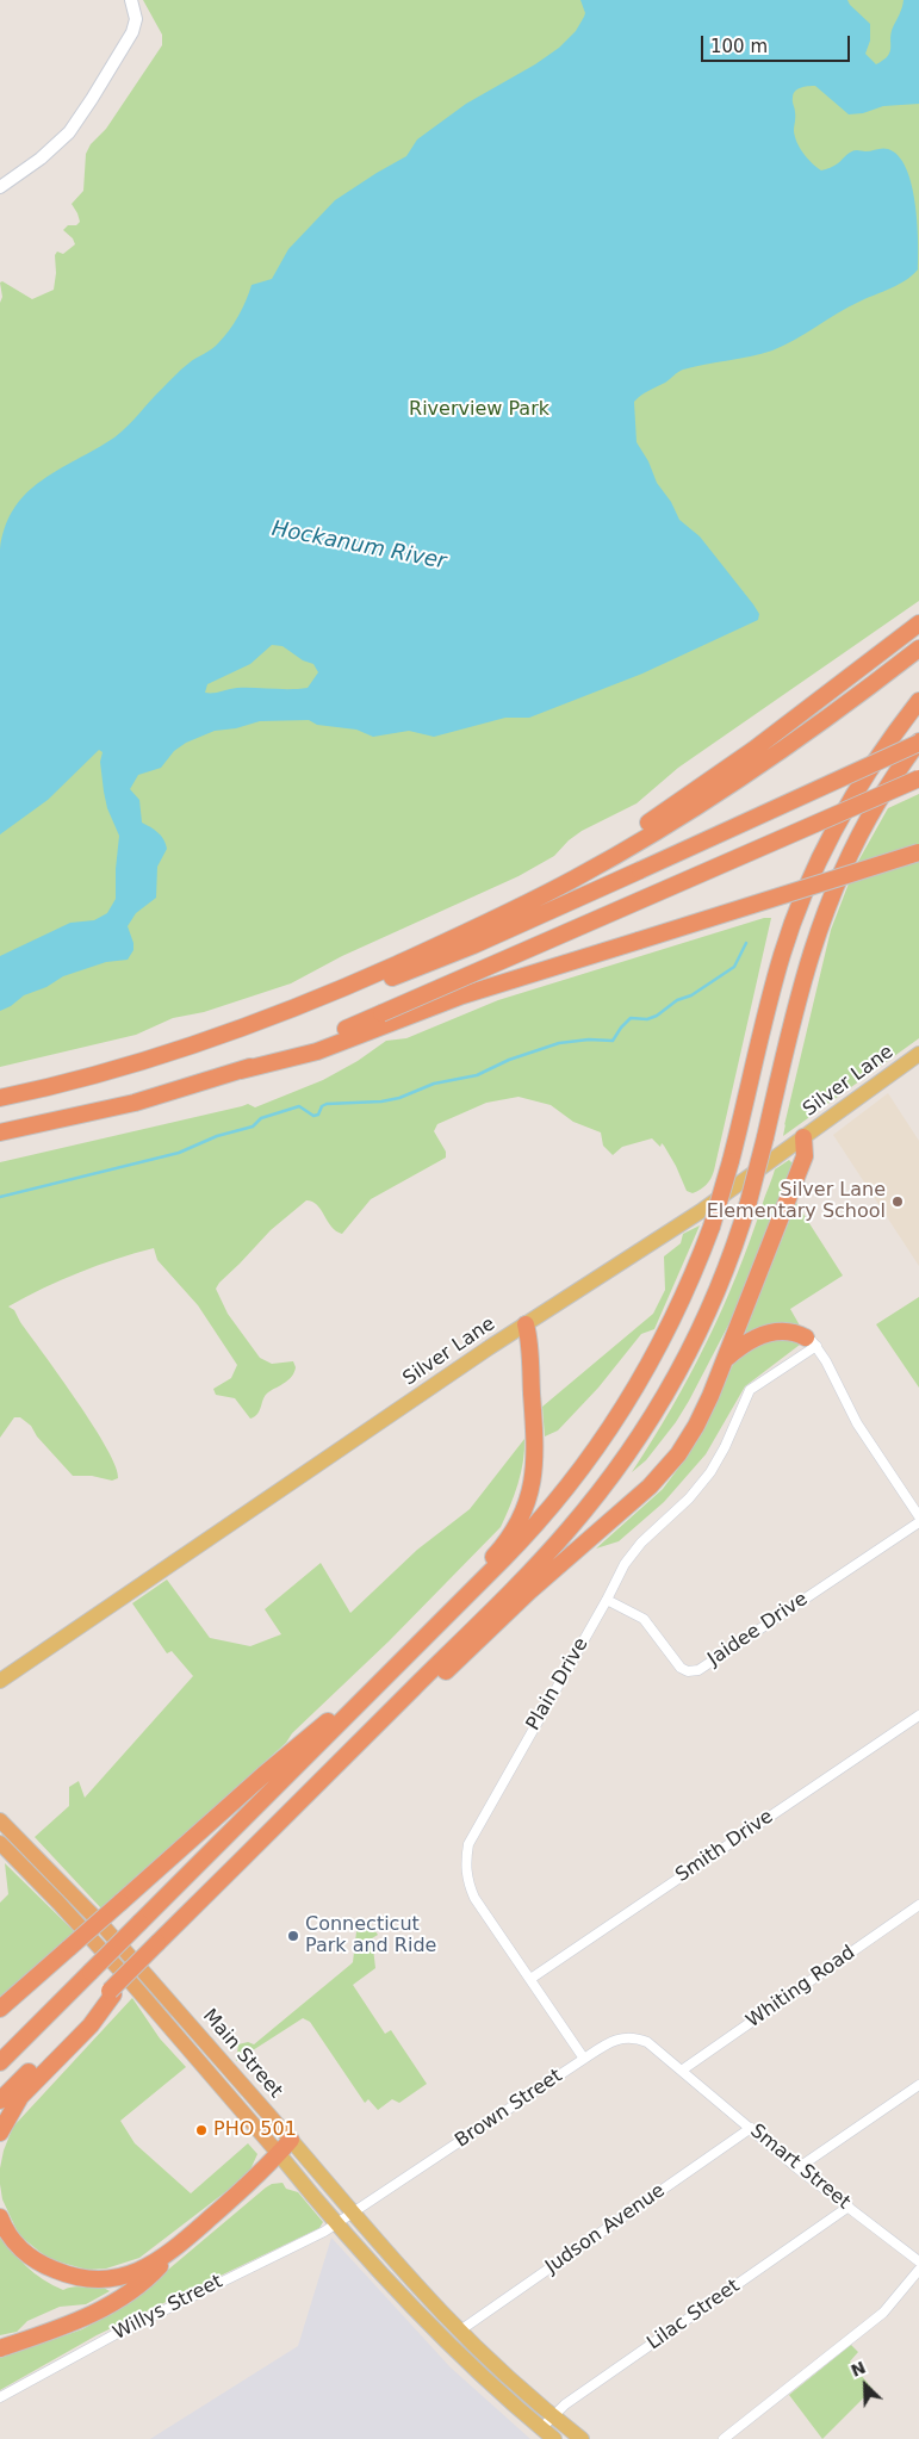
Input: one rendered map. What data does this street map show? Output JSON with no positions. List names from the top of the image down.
{
  "streets": {
    "highway": ["Main Street"],
    "main road": ["Silver Lane"],
    "street": [
      "Jaidee Drive",
      "Plain Drive",
      "Smith Drive",
      "Whiting Road",
      "Brown Street",
      "Smart Street",
      "Judson Avenue",
      "Willys Street",
      "Lilac Street"
    ]
  },
  "crossings": [
    ["Jaidee Drive", "Plain Drive"],
    ["Plain Drive", "Smith Drive"],
    ["Plain Drive", "Brown Street"],
    ["Whiting Road", "Brown Street"],
    ["Whiting Road", "Smart Street"],
    ["Main Street", "Brown Street"],
    ["Main Street", "Judson Avenue"],
    ["Main Street", "Willys Street"],
    ["Main Street", "Lilac Street"],
    ["Brown Street", "Smart Street"],
    ["Brown Street", "Willys Street"],
    ["Smart Street", "Judson Avenue"],
    ["Smart Street", "Lilac Street"]
  ],
  "water": ["Hockanum River"],
  "parks": ["Riverview Park"],
  "places": ["Silver Lane Elementary School", "Connecticut Park and Ride", "PHO 501"],
  "scale_bar": "100 m",
  "north": "top left"
}
